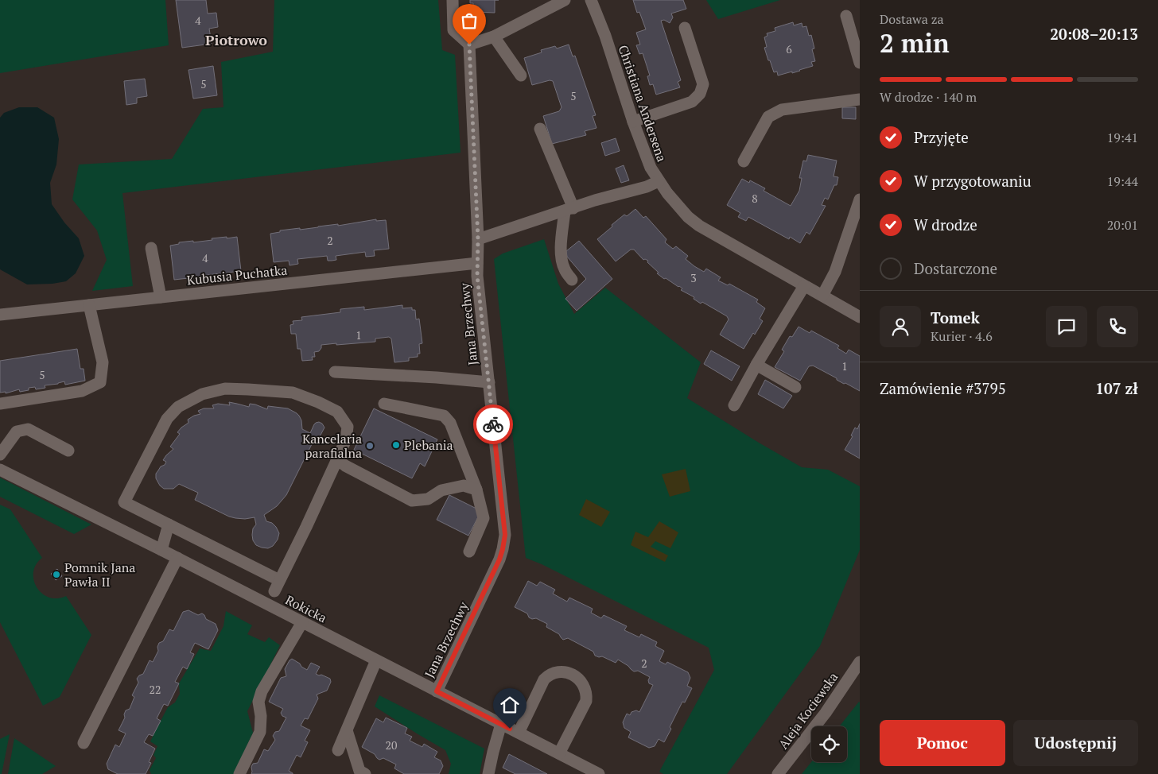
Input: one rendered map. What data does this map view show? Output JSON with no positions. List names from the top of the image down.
{
  "streets": {
    "street": [
      "Christiana Andersena",
      "Kubusia Puchatka",
      "Jana Brzechwy",
      "Rokicka",
      "Aleja Kociewska"
    ]
  },
  "crossings": [
    ["Kubusia Puchatka", "Jana Brzechwy"],
    ["Jana Brzechwy", "Rokicka"]
  ],
  "districts": ["Piotrowo"],
  "places": ["Plebania", "Kancelaria parafialna", "Pomnik Jana Pawła II"],
  "house_numbers": [
    "4",
    "6",
    "5",
    "5",
    "8",
    "2",
    "4",
    "3",
    "1",
    "1",
    "5",
    "2",
    "22",
    "20"
  ],
  "page": {
    "heading": ["2 min", "Dostawa za", "20:08–20:13"],
    "panel": [
      "Tomek",
      "Kurier · 4.6",
      "Zamówienie #3795",
      "107 zł"
    ],
    "bar": "W drodze · 140 m",
    "list": [
      ["Przyjęte", "19:41"],
      ["W przygotowaniu", "19:44"],
      ["W drodze", "20:01"],
      "Dostarczone"
    ],
    "buttons": ["Pomoc", "Udostępnij"]
  }
}
